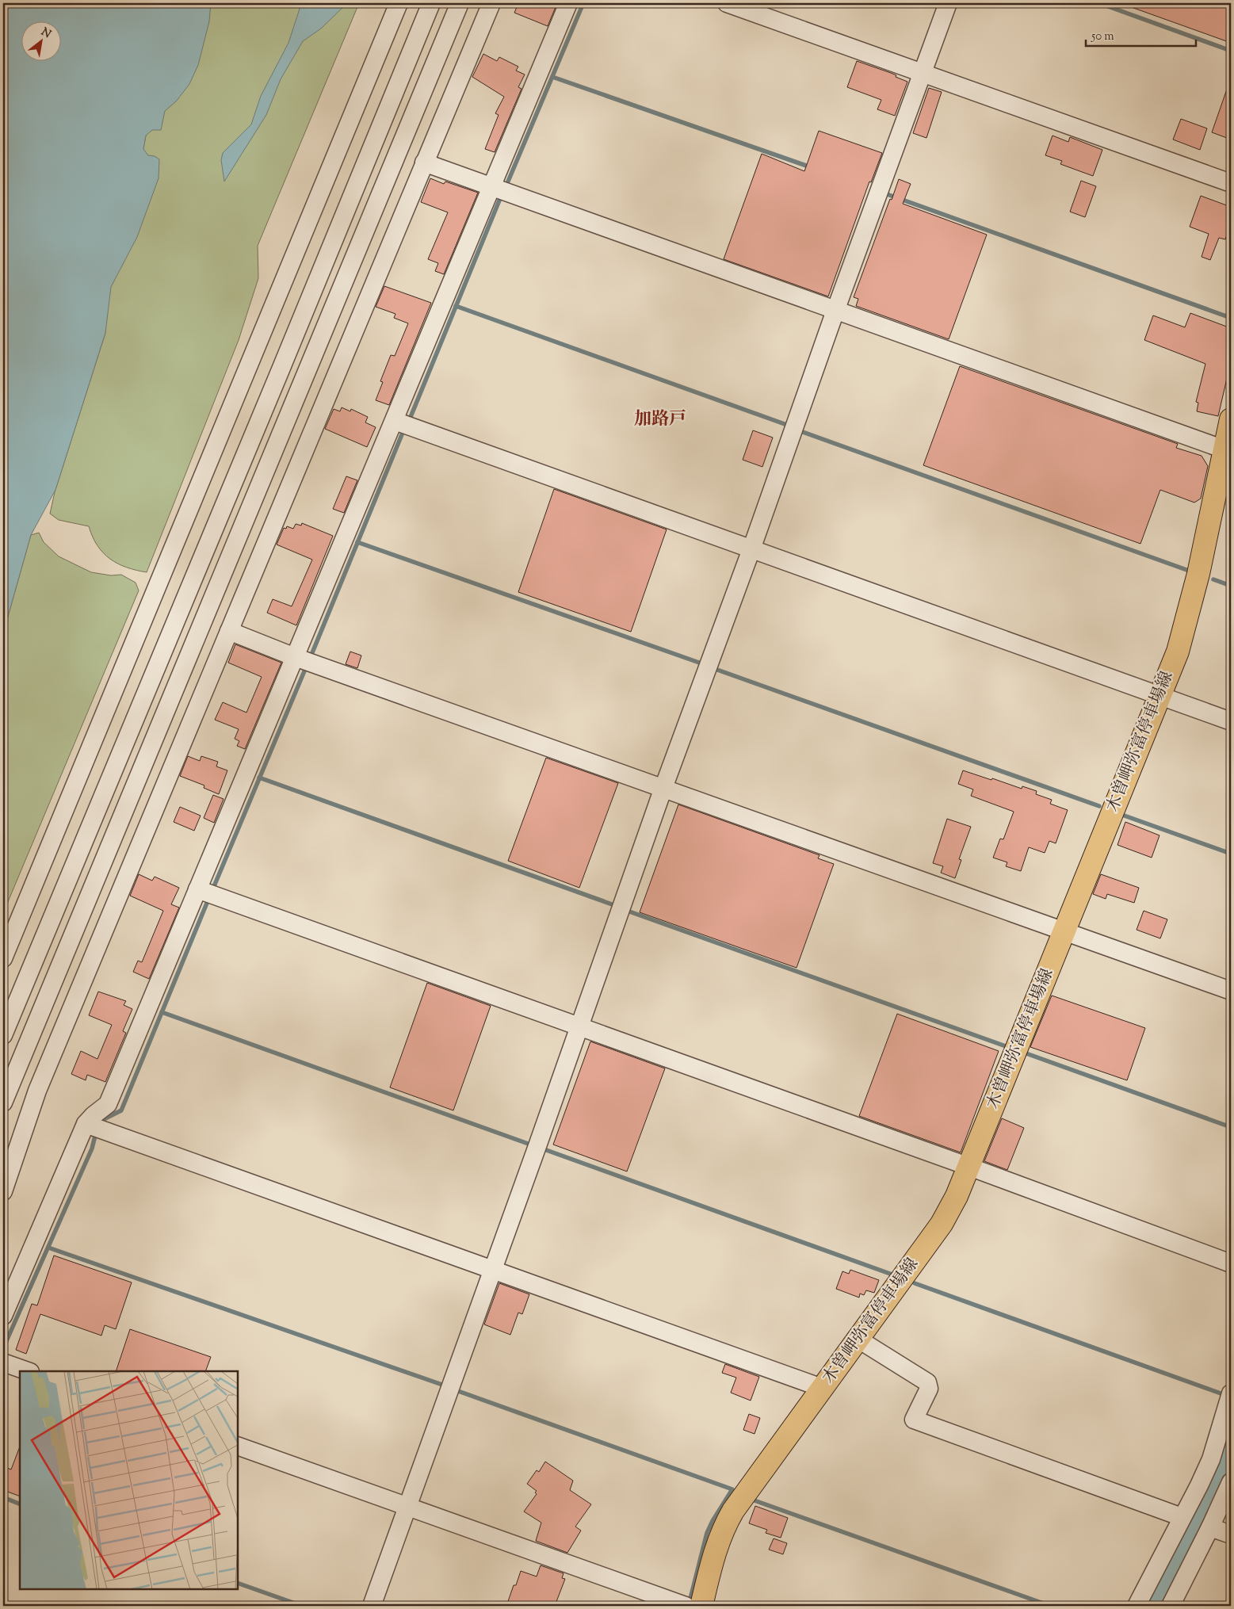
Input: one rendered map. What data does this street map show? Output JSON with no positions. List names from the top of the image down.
{
  "streets": {
    "main road": ["木曽岬弥富停車場線"]
  },
  "districts": ["加路戸"],
  "scale_bar": "50 m",
  "north": "top right"
}
